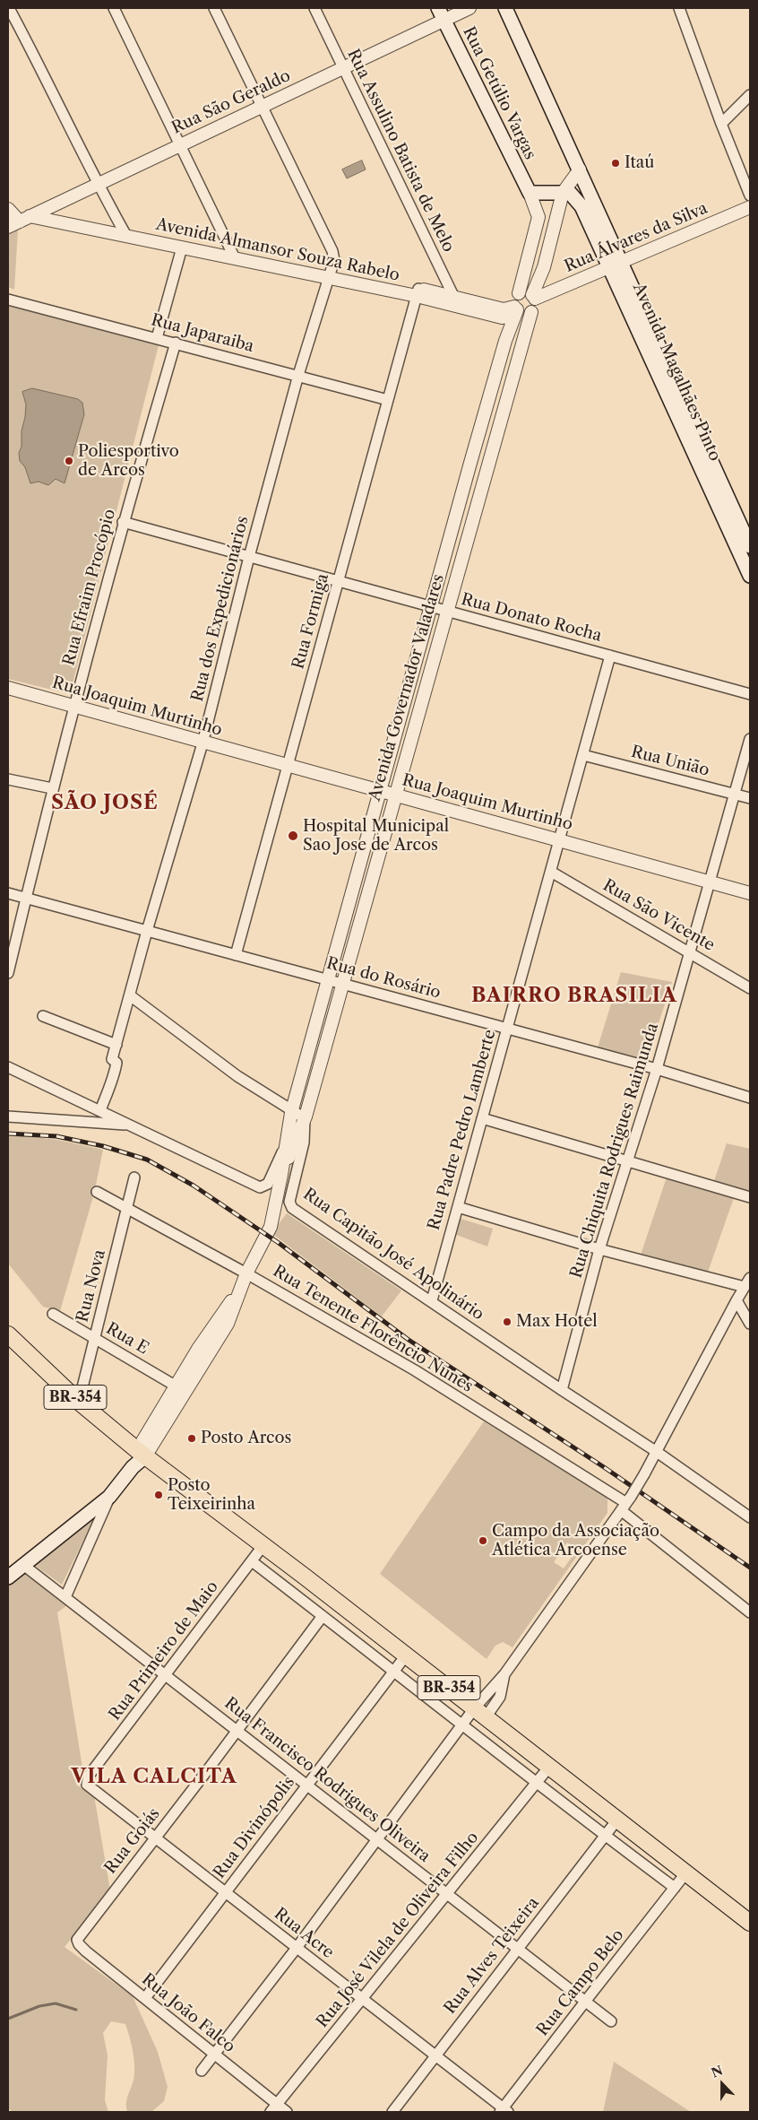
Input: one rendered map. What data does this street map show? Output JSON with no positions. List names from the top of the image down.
{
  "streets": {
    "main road": ["Rua Getúlio Vargas", "Avenida Magalhães Pinto", "BR-354"],
    "street": [
      "Rua São Geraldo",
      "Rua Assulino Batista de Melo",
      "Rua Álvares da Silva",
      "Avenida Almansor Souza Rabelo",
      "Rua Japaraiba",
      "Rua Efraim Procópio",
      "Rua dos Expedicionários",
      "Rua Donato Rocha",
      "Rua Formiga",
      "Avenida Governador Valadares",
      "Rua Joaquim Murtinho",
      "Rua União",
      "Rua São Vicente",
      "Rua do Rosário",
      "Rua Padre Pedro Lamberte",
      "Rua Chiquita Rodrigues Raimunda",
      "Rua Capitão José Apolinário",
      "Rua Nova",
      "Rua Tenente Florêncio Nunes",
      "Rua E",
      "Rua Primeiro de Maio",
      "Rua Francisco Rodrigues Oliveira",
      "Rua Divinópolis",
      "Rua Goiás",
      "Rua José Vilela de Oliveira Filho",
      "Rua Acre",
      "Rua Alves Teixeira",
      "Rua Campo Belo",
      "Rua João Falco"
    ]
  },
  "crossings": [
    ["Rua Getúlio Vargas", "Rua São Geraldo"],
    ["Rua Getúlio Vargas", "Rua Álvares da Silva"],
    ["Rua Getúlio Vargas", "Avenida Almansor Souza Rabelo"],
    ["Rua Getúlio Vargas", "Avenida Governador Valadares"],
    ["Rua São Geraldo", "Rua Assulino Batista de Melo"],
    ["Rua São Geraldo", "Avenida Almansor Souza Rabelo"],
    ["Rua São Geraldo", "Rua dos Expedicionários"],
    ["Rua Assulino Batista de Melo", "Avenida Almansor Souza Rabelo"],
    ["Rua Álvares da Silva", "Avenida Almansor Souza Rabelo"],
    ["Rua Álvares da Silva", "Avenida Magalhães Pinto"],
    ["Rua Álvares da Silva", "Avenida Governador Valadares"],
    ["Avenida Almansor Souza Rabelo", "Rua dos Expedicionários"],
    ["Avenida Almansor Souza Rabelo", "Rua Formiga"],
    ["Avenida Almansor Souza Rabelo", "Avenida Governador Valadares"],
    ["Rua Japaraiba", "Rua Efraim Procópio"],
    ["Rua Japaraiba", "Rua dos Expedicionários"],
    ["Rua Japaraiba", "Rua Formiga"],
    ["Rua Efraim Procópio", "Rua Donato Rocha"],
    ["Rua Efraim Procópio", "Rua Joaquim Murtinho"],
    ["Rua Efraim Procópio", "Rua do Rosário"],
    ["Rua dos Expedicionários", "Rua Donato Rocha"],
    ["Rua dos Expedicionários", "Rua Joaquim Murtinho"],
    ["Rua dos Expedicionários", "Rua do Rosário"],
    ["Rua Donato Rocha", "Rua Formiga"],
    ["Rua Donato Rocha", "Avenida Governador Valadares"],
    ["Rua Donato Rocha", "Rua Padre Pedro Lamberte"],
    ["Rua Formiga", "Rua Joaquim Murtinho"],
    ["Rua Formiga", "Rua do Rosário"],
    ["Avenida Governador Valadares", "Rua Joaquim Murtinho"],
    ["Avenida Governador Valadares", "Rua do Rosário"],
    ["Avenida Governador Valadares", "Rua Capitão José Apolinário"],
    ["Avenida Governador Valadares", "Rua Tenente Florêncio Nunes"],
    ["Avenida Governador Valadares", "Rua E"],
    ["Avenida Governador Valadares", "BR-354"],
    ["Rua Joaquim Murtinho", "Rua Padre Pedro Lamberte"],
    ["Rua Joaquim Murtinho", "Rua Chiquita Rodrigues Raimunda"],
    ["Rua União", "Rua Padre Pedro Lamberte"],
    ["Rua União", "Rua Chiquita Rodrigues Raimunda"],
    ["Rua São Vicente", "Rua Padre Pedro Lamberte"],
    ["Rua São Vicente", "Rua Chiquita Rodrigues Raimunda"],
    ["Rua do Rosário", "Rua Padre Pedro Lamberte"],
    ["Rua do Rosário", "Rua Chiquita Rodrigues Raimunda"],
    ["Rua Padre Pedro Lamberte", "Rua Capitão José Apolinário"],
    ["Rua Chiquita Rodrigues Raimunda", "Rua Capitão José Apolinário"],
    ["Rua Nova", "Rua Tenente Florêncio Nunes"],
    ["Rua Nova", "Rua E"],
    ["Rua Nova", "BR-354"],
    ["BR-354", "Rua Primeiro de Maio"],
    ["BR-354", "Rua Divinópolis"],
    ["BR-354", "Rua José Vilela de Oliveira Filho"],
    ["BR-354", "Rua Alves Teixeira"],
    ["BR-354", "Rua Campo Belo"],
    ["Rua Primeiro de Maio", "Rua Francisco Rodrigues Oliveira"],
    ["Rua Primeiro de Maio", "Rua Acre"],
    ["Rua Francisco Rodrigues Oliveira", "Rua Divinópolis"],
    ["Rua Francisco Rodrigues Oliveira", "Rua Goiás"],
    ["Rua Francisco Rodrigues Oliveira", "Rua José Vilela de Oliveira Filho"],
    ["Rua Francisco Rodrigues Oliveira", "Rua Alves Teixeira"],
    ["Rua Francisco Rodrigues Oliveira", "Rua Campo Belo"],
    ["Rua Divinópolis", "Rua Acre"],
    ["Rua Divinópolis", "Rua João Falco"],
    ["Rua Goiás", "Rua Acre"],
    ["Rua Goiás", "Rua João Falco"],
    ["Rua José Vilela de Oliveira Filho", "Rua Acre"],
    ["Rua José Vilela de Oliveira Filho", "Rua João Falco"],
    ["Rua Acre", "Rua Alves Teixeira"],
    ["Rua Acre", "Rua Campo Belo"]
  ],
  "districts": ["SÃO JOSÉ", "BAIRRO BRASILIA", "VILA CALCITA"],
  "places": [
    "Itaú",
    "Poliesportivo de Arcos",
    "Hospital Municipal Sao Jose de Arcos",
    "Max Hotel",
    "Posto Arcos",
    "Posto Teixeirinha",
    "Campo da Associação Atlética Arcoense"
  ],
  "north": "top"
}
